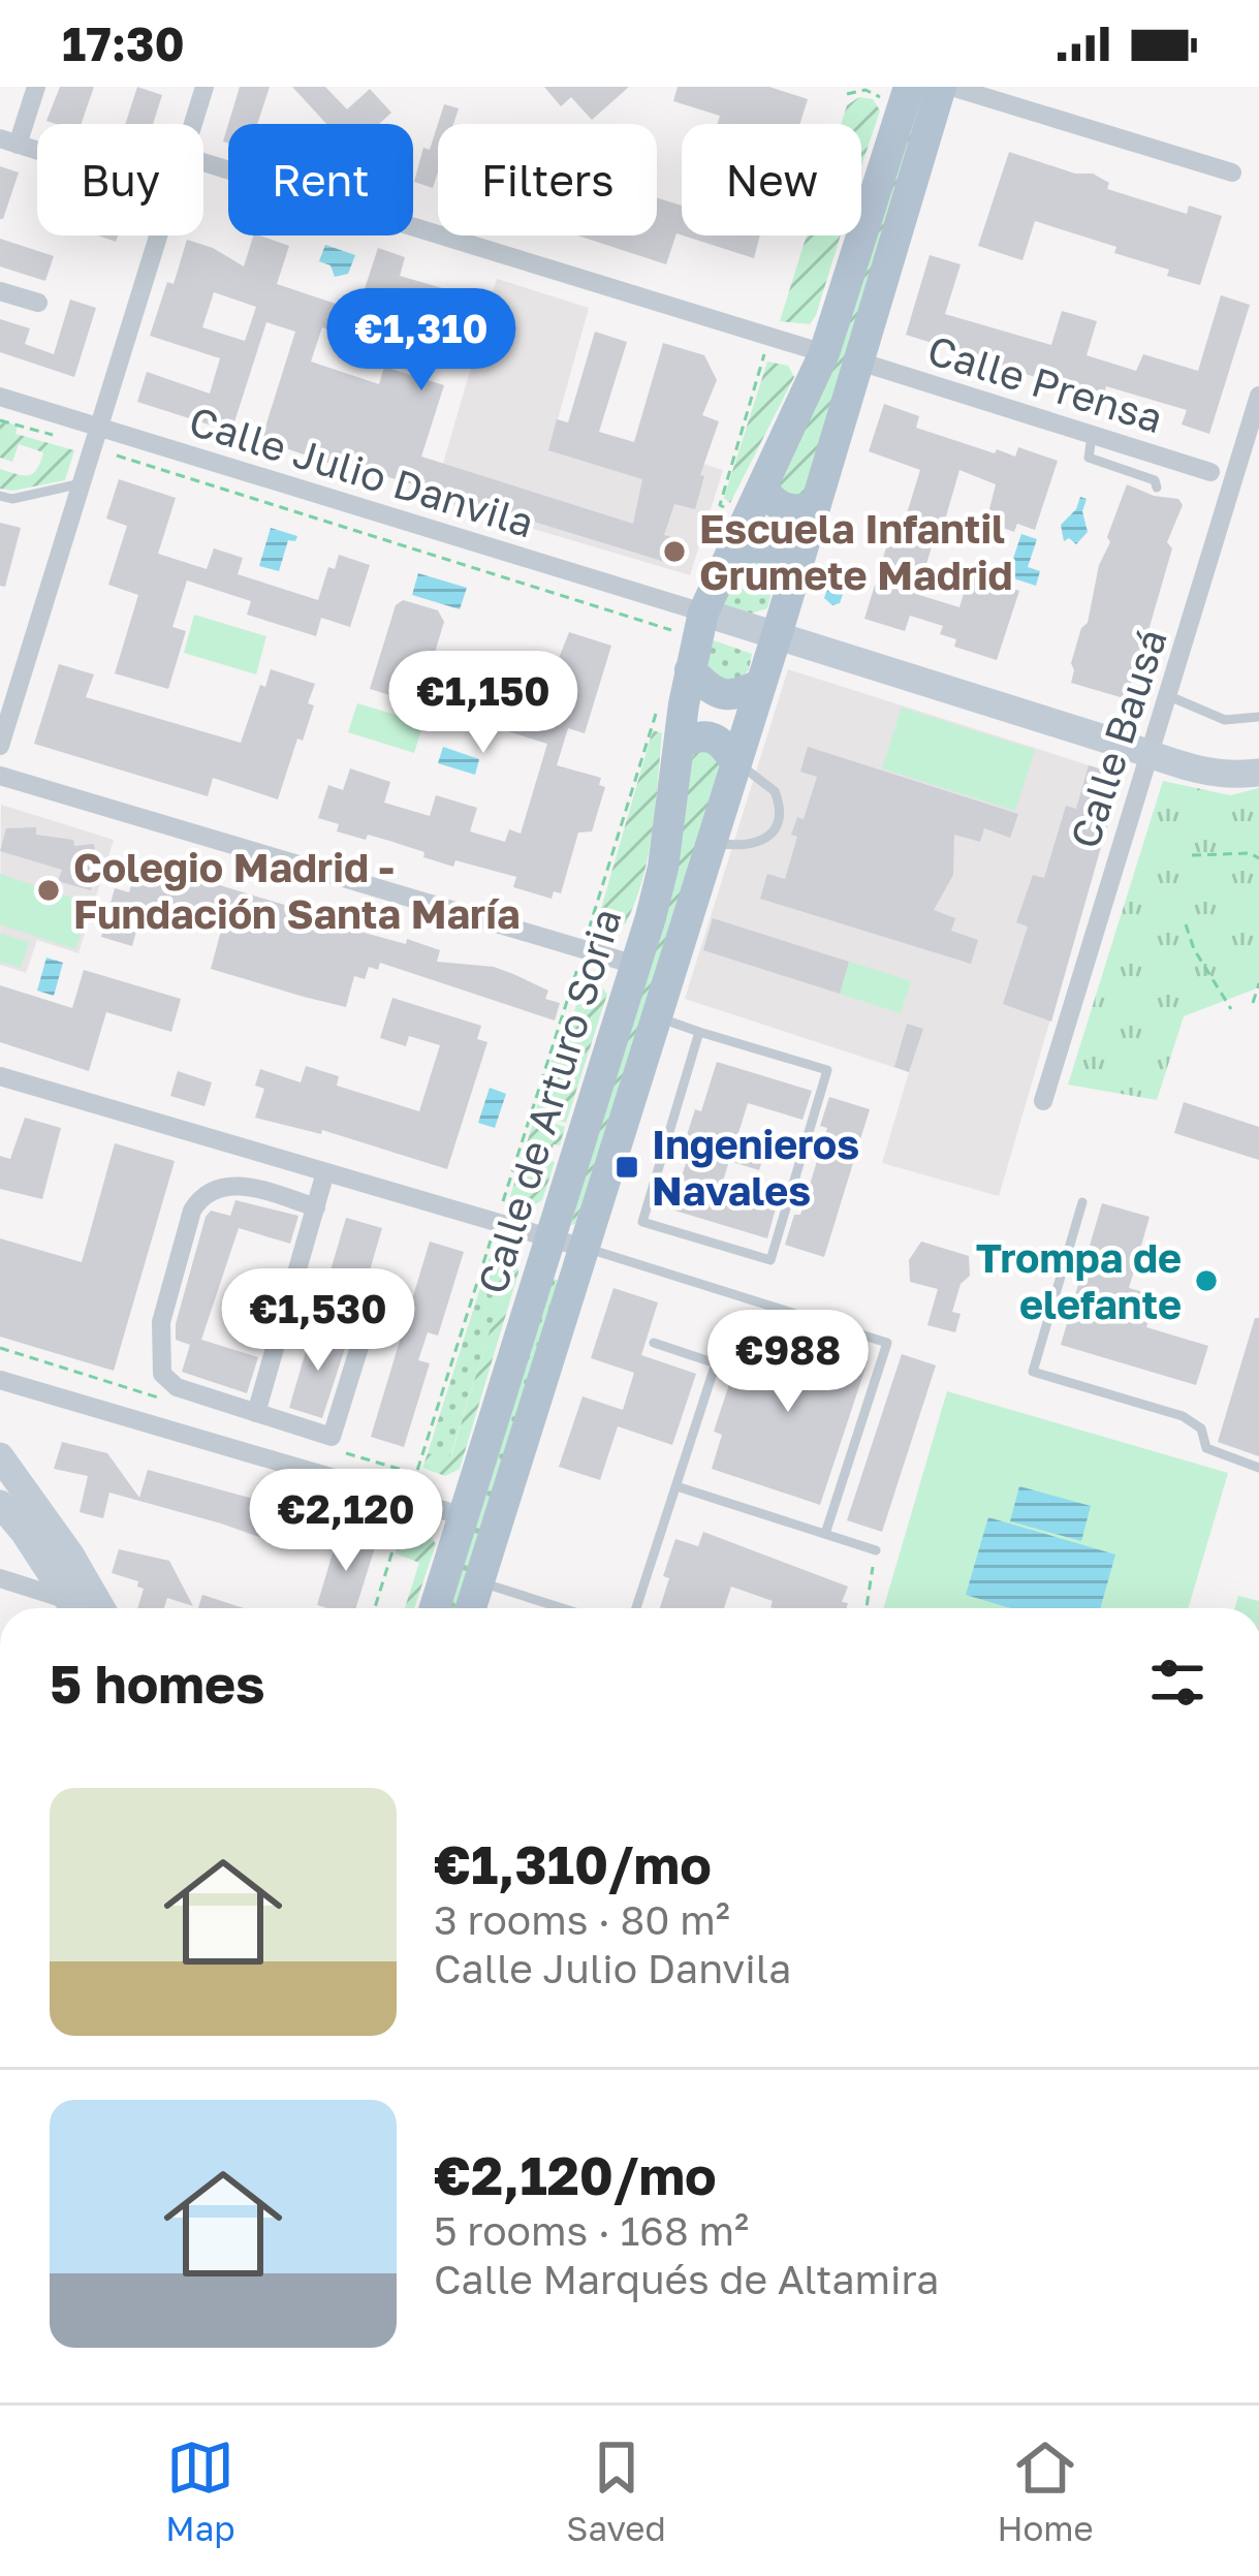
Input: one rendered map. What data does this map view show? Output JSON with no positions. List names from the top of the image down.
{
  "streets": {
    "main road": ["Calle de Arturo Soria"],
    "street": ["Calle Prensa", "Calle Julio Danvila", "Calle Bausá"]
  },
  "crossings": [
    ["Calle Prensa", "Calle de Arturo Soria"],
    ["Calle Julio Danvila", "Calle de Arturo Soria"]
  ],
  "places": {
    "other": ["Escuela Infantil Grumete Madrid", "Colegio Madrid - Fundación Santa María", "Trompa de elefante"],
    "transit": ["Ingenieros Navales"]
  },
  "page": {
    "status": "17:30",
    "chip": [
      "Buy",
      "Rent",
      "Filters",
      "New"
    ],
    "price": [
      "€1,310",
      "€1,150",
      "€1,530",
      "€988",
      "€2,120"
    ],
    "heading": "5 homes",
    "list": [
      {
        "name": "€1,310/mo",
        "note": "3 rooms · 80 m² · Calle Julio Danvila"
      },
      {
        "name": "€2,120/mo",
        "note": "5 rooms · 168 m² · Calle Marqués de Altamira"
      }
    ],
    "tabs": ["Map", "Saved", "Home"]
  }
}
